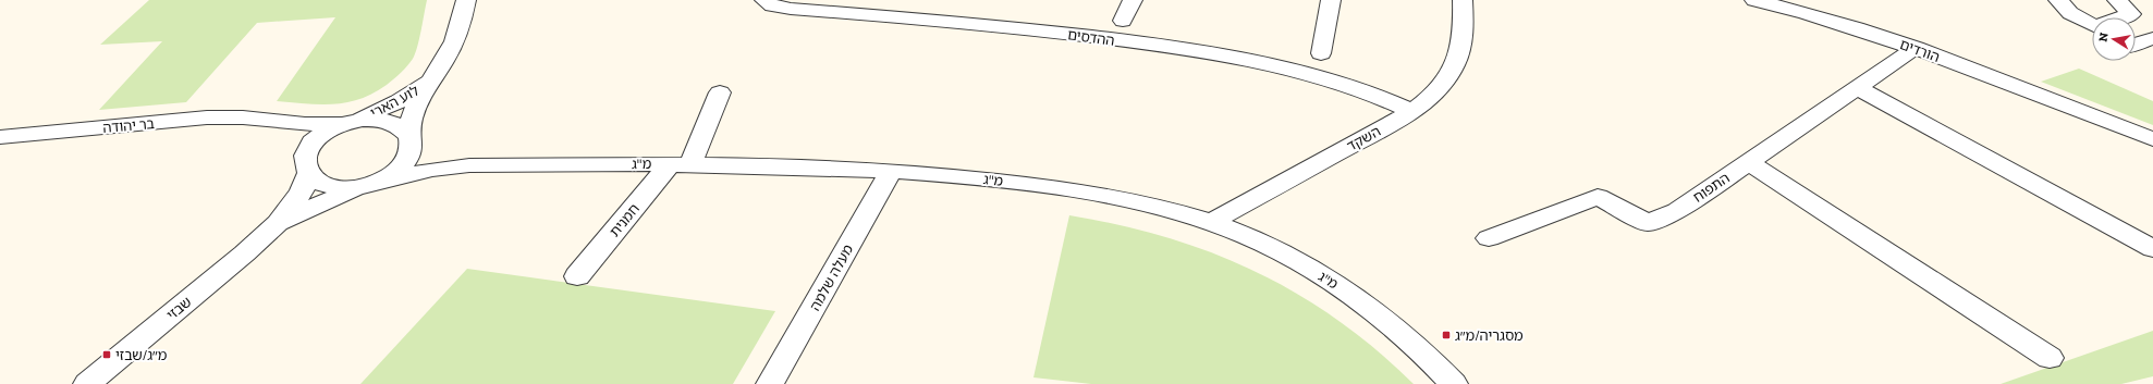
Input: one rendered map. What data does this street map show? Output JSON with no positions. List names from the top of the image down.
{
  "streets": {
    "street": [
      "ההדסים",
      "הורדים",
      "לוע הארי",
      "בר יהודה",
      "השקד",
      "מ\"ג",
      "התפוח",
      "חמנית",
      "מעלה שלמה",
      "שבזי"
    ]
  },
  "crossings": [
    ["ההדסים", "השקד"],
    ["הורדים", "התפוח"],
    ["לוע הארי", "בר יהודה"],
    ["לוע הארי", "מ\"ג"],
    ["לוע הארי", "שבזי"],
    ["בר יהודה", "מ\"ג"],
    ["בר יהודה", "שבזי"],
    ["השקד", "מ\"ג"],
    ["מ\"ג", "חמנית"],
    ["מ\"ג", "מעלה שלמה"],
    ["מ\"ג", "שבזי"]
  ],
  "places": {
    "transit": ["מסגריה/מ״ג", "מ״ג/שבזי"]
  },
  "north": "left"
}
